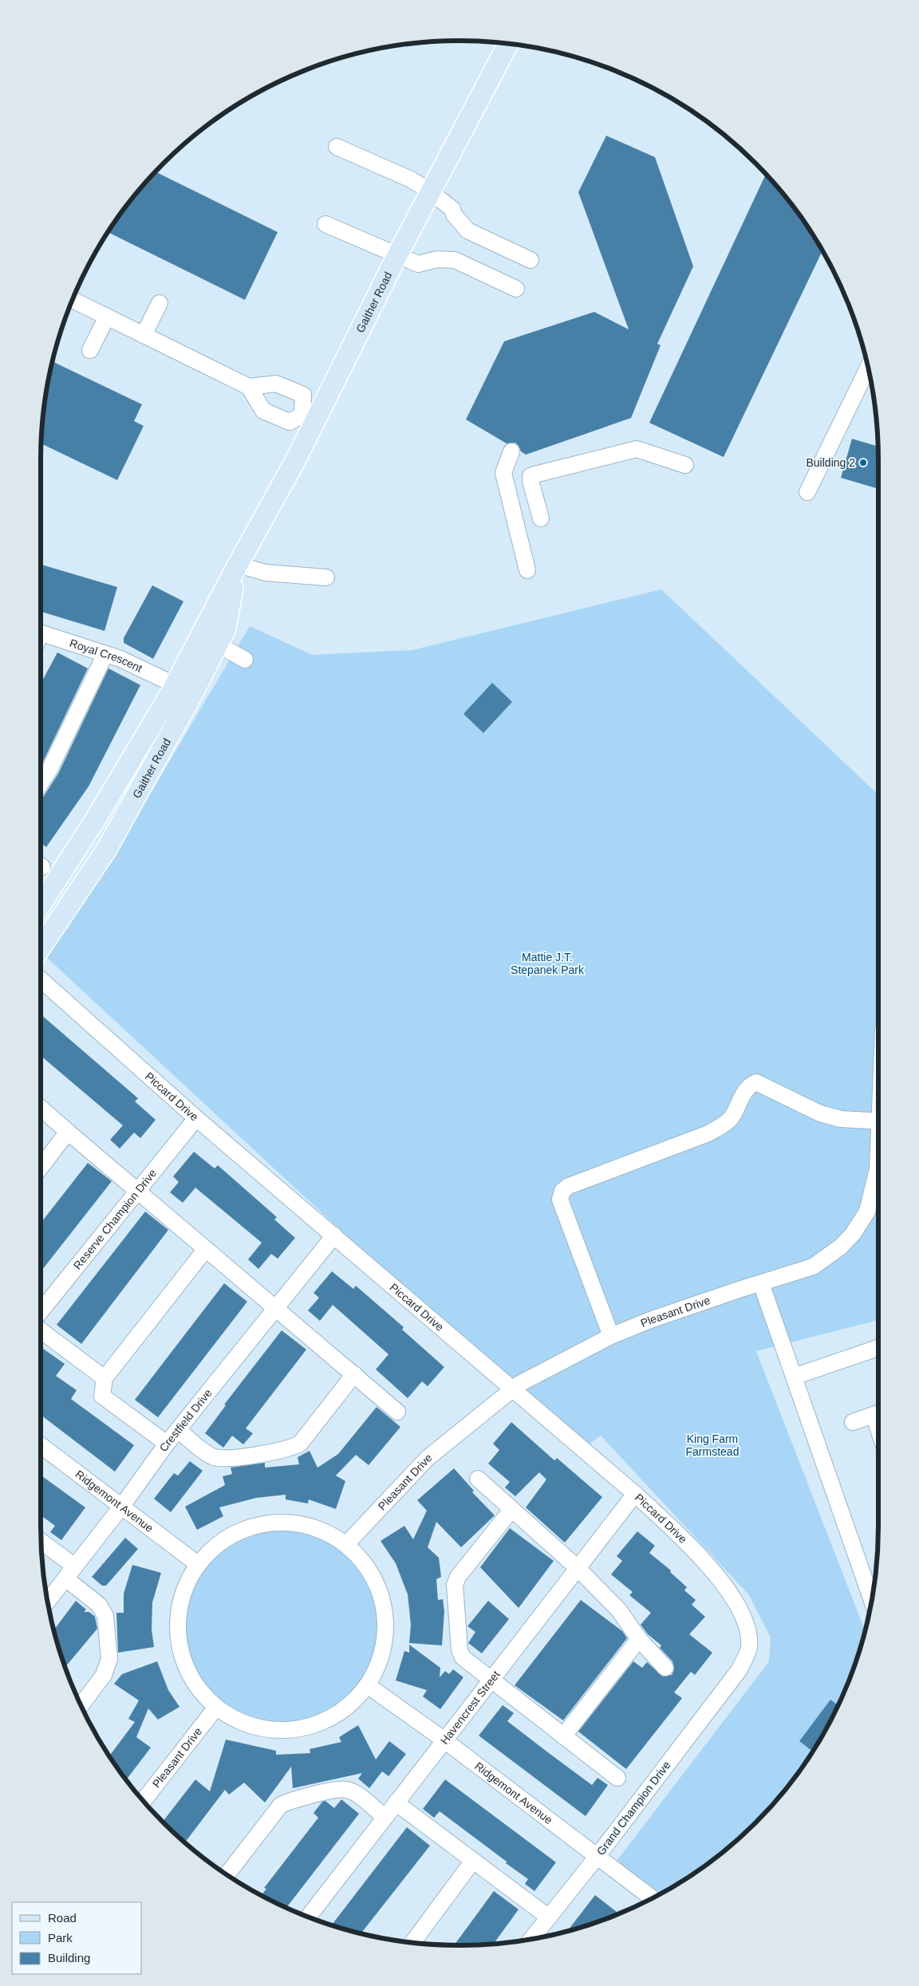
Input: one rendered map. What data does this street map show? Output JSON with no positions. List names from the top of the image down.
{
  "streets": {
    "main road": ["Gaither Road"],
    "street": [
      "Royal Crescent",
      "Piccard Drive",
      "Reserve Champion Drive",
      "Pleasant Drive",
      "Crestfield Drive",
      "Ridgemont Avenue",
      "Havencrest Street",
      "Grand Champion Drive"
    ]
  },
  "crossings": [
    ["Gaither Road", "Royal Crescent"],
    ["Piccard Drive", "Reserve Champion Drive"],
    ["Piccard Drive", "Pleasant Drive"],
    ["Piccard Drive", "Crestfield Drive"],
    ["Piccard Drive", "Havencrest Street"],
    ["Piccard Drive", "Grand Champion Drive"],
    ["Crestfield Drive", "Ridgemont Avenue"],
    ["Ridgemont Avenue", "Havencrest Street"],
    ["Ridgemont Avenue", "Grand Champion Drive"]
  ],
  "parks": ["Mattie J.T. Stepanek Park", "King Farm Farmstead"],
  "places": ["Building 2"],
  "legend": ["Road", "Park", "Building"]
}
